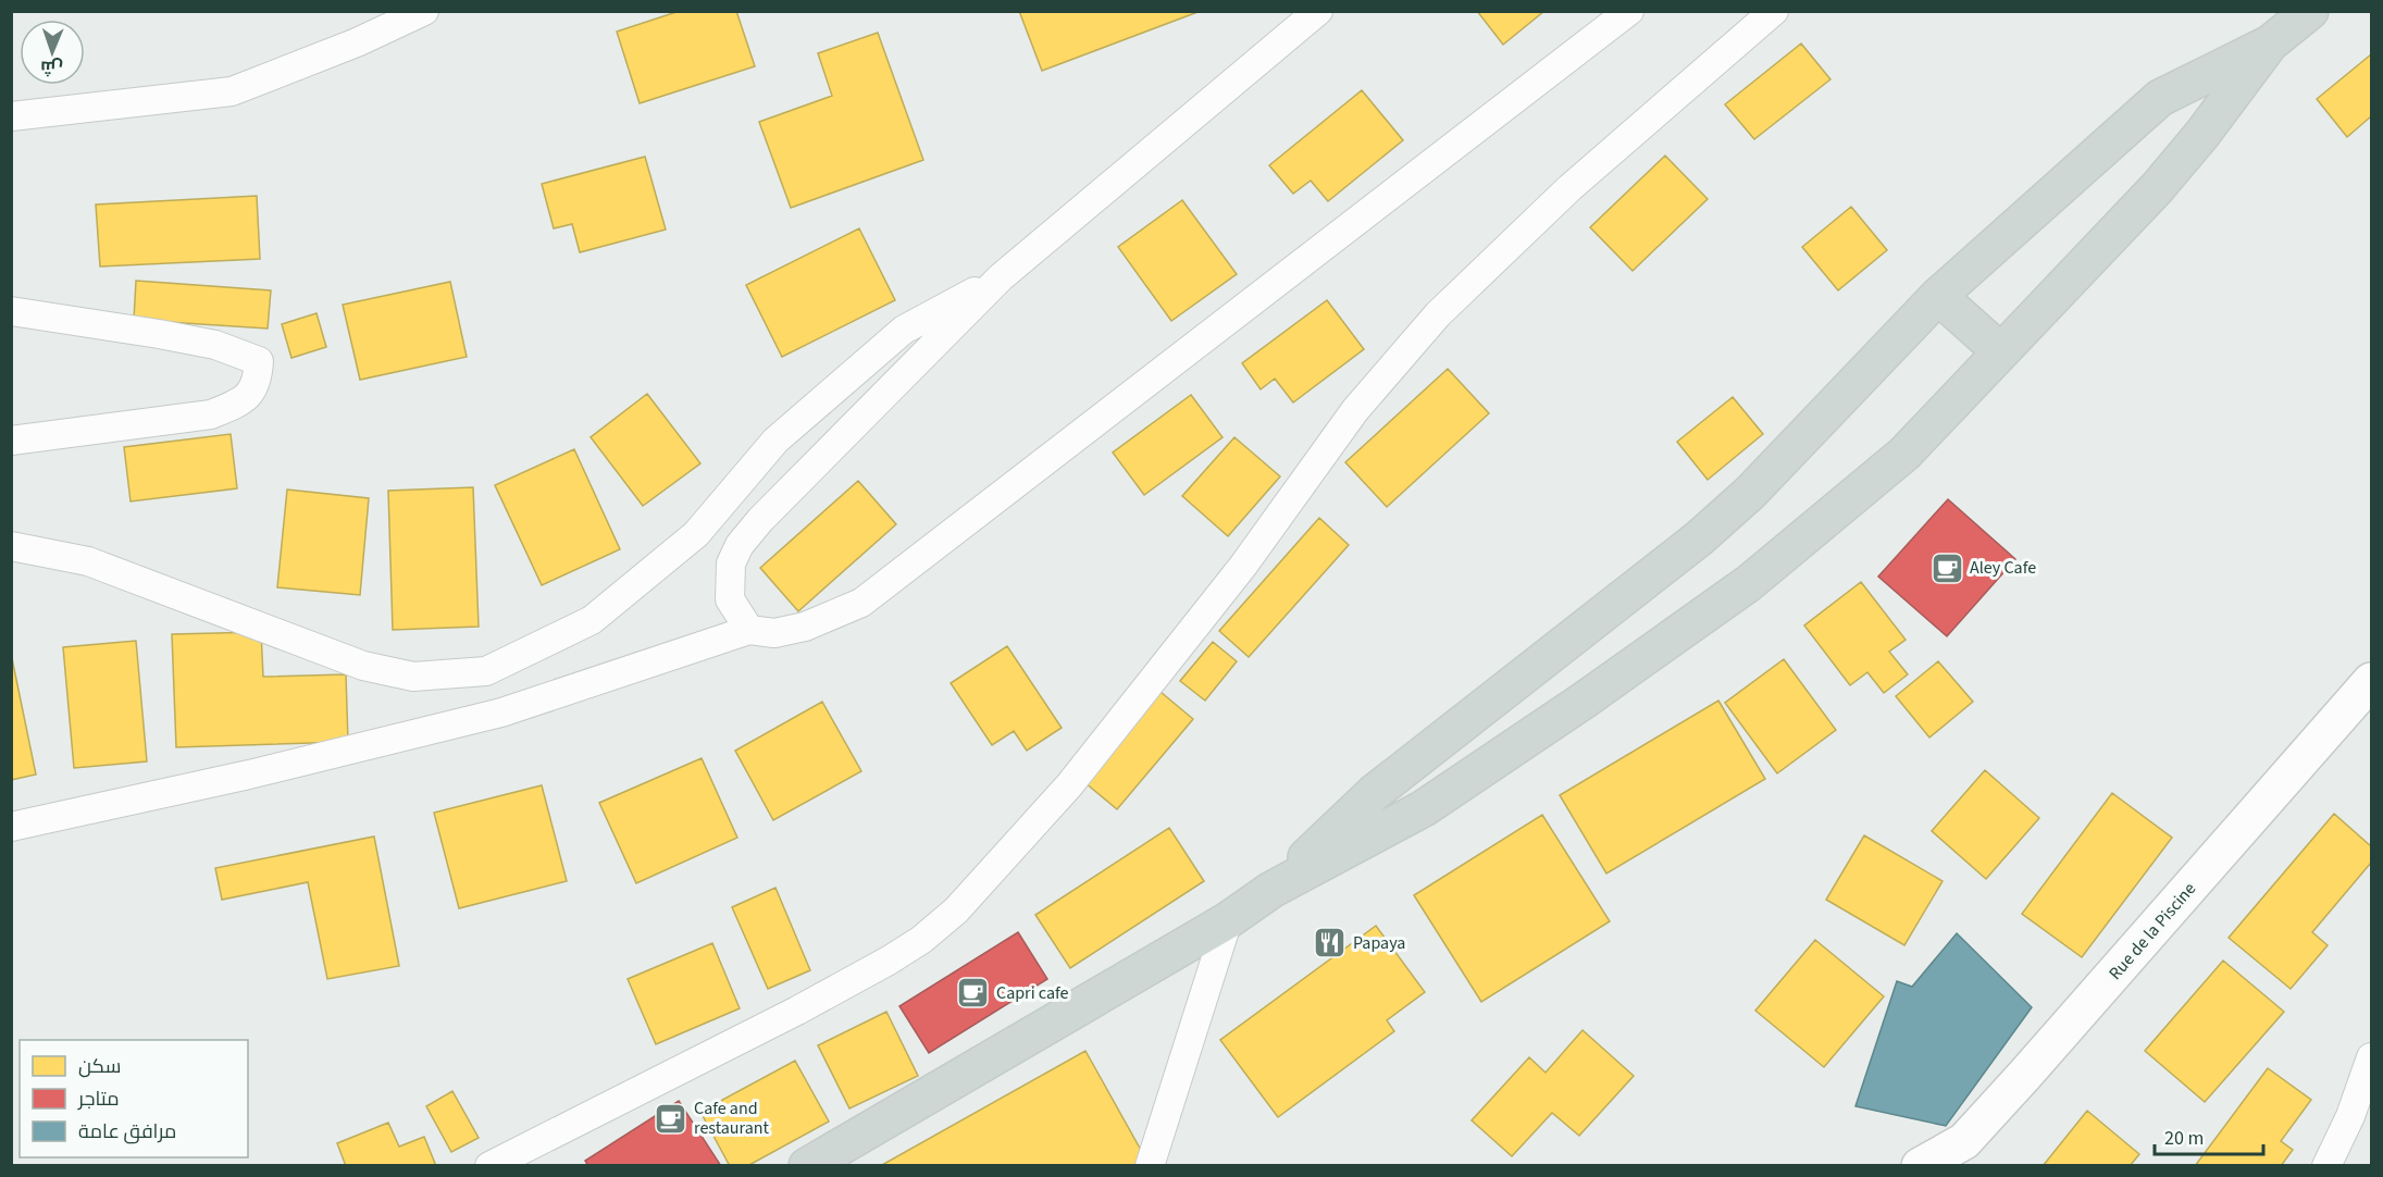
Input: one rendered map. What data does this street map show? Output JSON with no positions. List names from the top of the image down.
{
  "streets": {
    "street": ["Rue de la Piscine"]
  },
  "places": {
    "cafe": ["Aley Cafe", "Capri cafe", "Cafe and restaurant"],
    "restaurant": ["Papaya"]
  },
  "legend": ["سكن", "متاجر", "مرافق عامة"],
  "scale_bar": "20 m",
  "north": "bottom"
}
